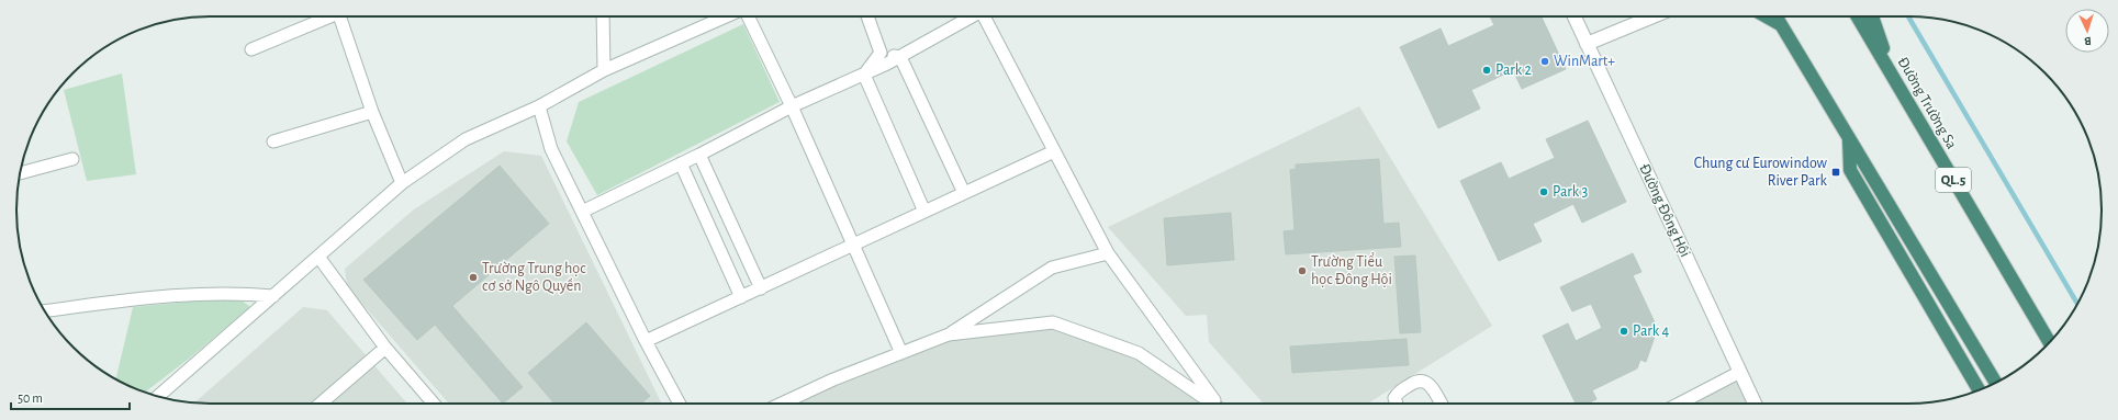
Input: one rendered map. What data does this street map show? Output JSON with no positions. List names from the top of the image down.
{
  "streets": {
    "highway": ["Đường Trường Sa", "QL.5"],
    "street": ["Đường Đông Hội"]
  },
  "places": {
    "other": [
      "WinMart+",
      "Park 2",
      "Park 3",
      "Trường Tiểu học Đông Hội",
      "Trường Trung học cơ sở Ngô Quyền",
      "Park 4"
    ],
    "transit": ["Chung cư Eurowindow River Park"]
  },
  "scale_bar": "50 m",
  "north": "bottom"
}
